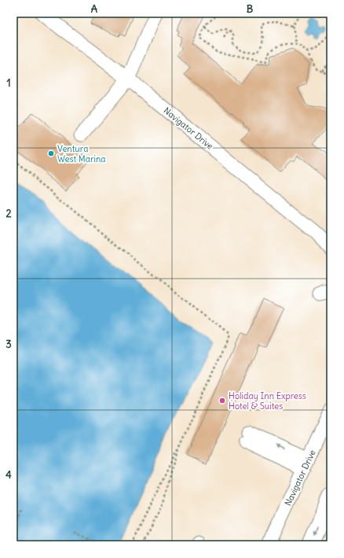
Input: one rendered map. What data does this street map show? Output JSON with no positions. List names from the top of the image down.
{
  "streets": {
    "street": ["Navigator Drive"]
  },
  "places": ["Ventura West Marina", "Holiday Inn Express Hotel & Suites"],
  "grid": {
    "columns": ["A", "B"],
    "rows": [
      "1",
      "2",
      "3",
      "4"
    ]
  }
}
